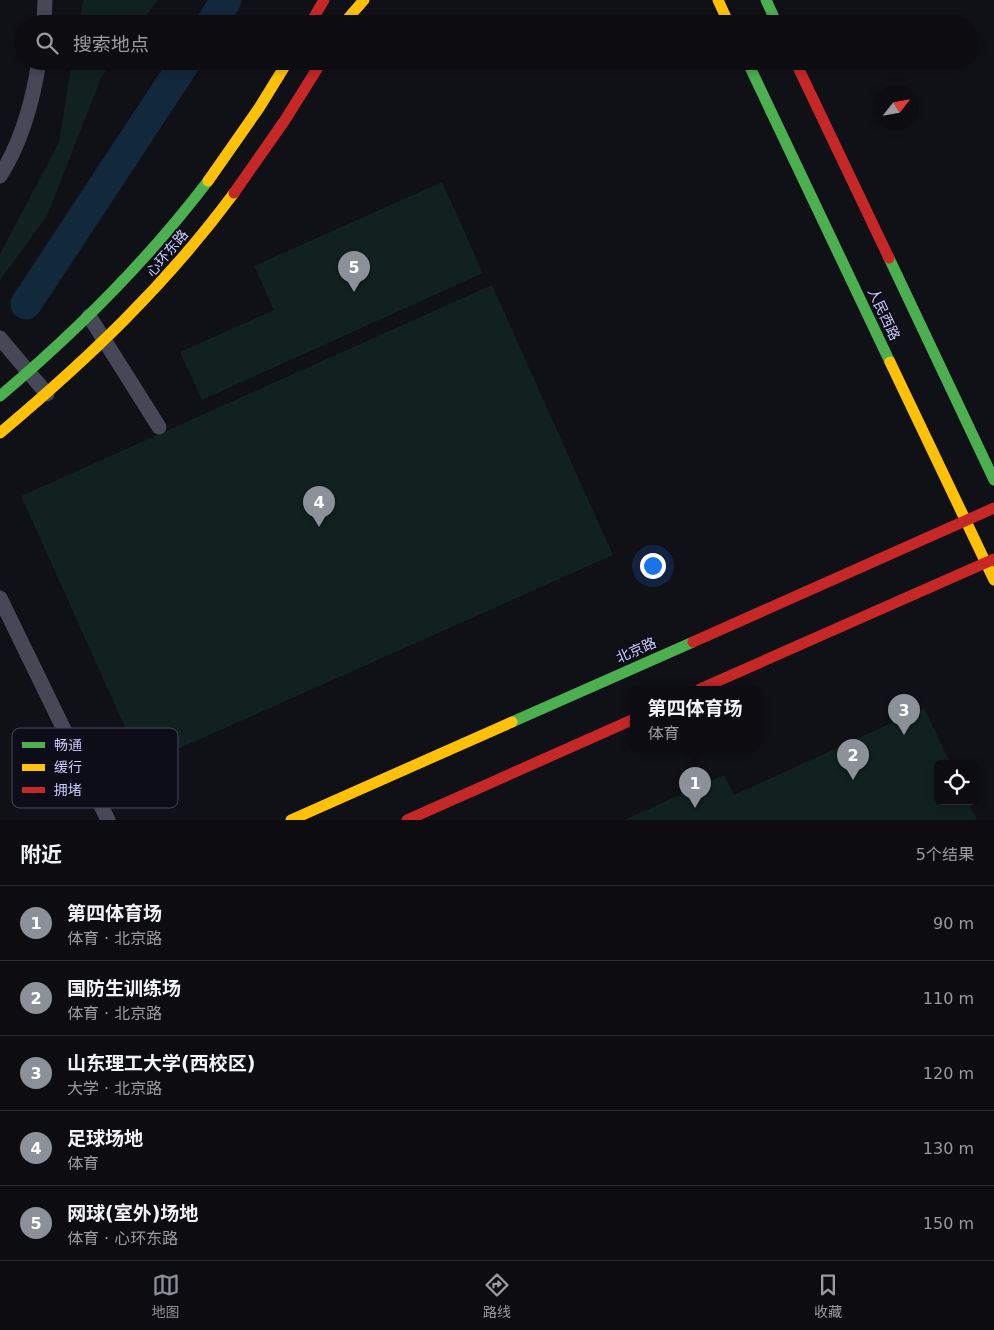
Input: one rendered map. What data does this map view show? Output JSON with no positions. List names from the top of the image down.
{
  "streets": {
    "main road": ["心环东路", "人民西路", "北京路"]
  },
  "crossings": [
    ["人民西路", "北京路"]
  ],
  "legend": ["畅通", "缓行", "拥堵"],
  "north": "top right",
  "page": {
    "search": "搜索地点",
    "pins": [
      "5",
      "4",
      "3",
      "2",
      "1"
    ],
    "popup": ["第四体育场", "体育"],
    "heading": ["附近", "5个结果"],
    "list": [
      {
        "mark": "1",
        "name": "第四体育场",
        "note": "体育 · 北京路",
        "value": "90 m"
      },
      {
        "mark": "2",
        "name": "国防生训练场",
        "note": "体育 · 北京路",
        "value": "110 m"
      },
      {
        "mark": "3",
        "name": "山东理工大学(西校区)",
        "note": "大学 · 北京路",
        "value": "120 m"
      },
      {
        "mark": "4",
        "name": "足球场地",
        "note": "体育",
        "value": "130 m"
      },
      {
        "mark": "5",
        "name": "网球(室外)场地",
        "note": "体育 · 心环东路",
        "value": "150 m"
      }
    ],
    "nav": ["地图", "路线", "收藏"]
  }
}
